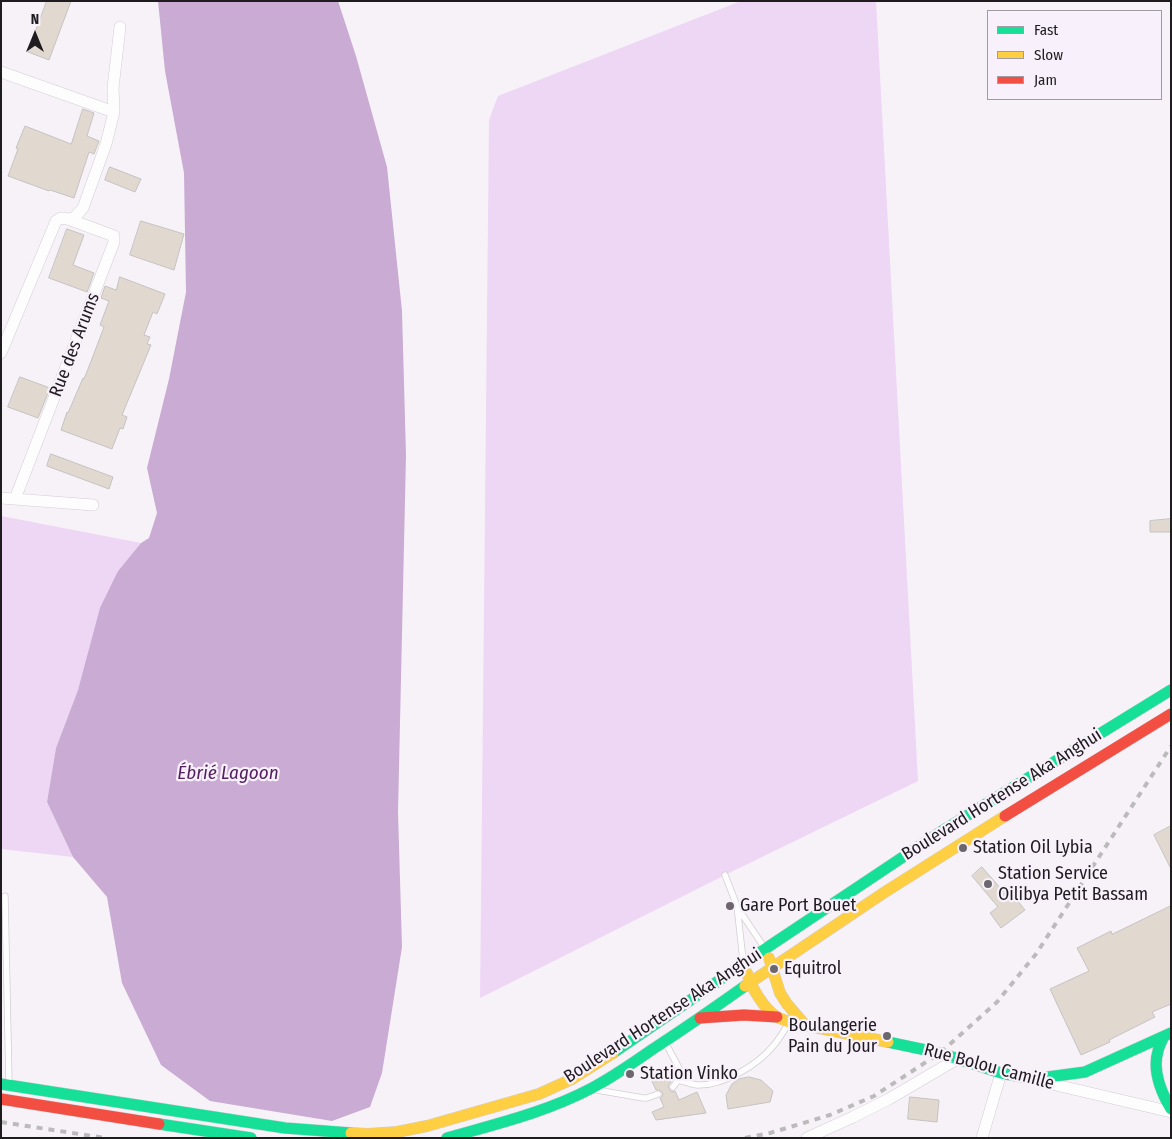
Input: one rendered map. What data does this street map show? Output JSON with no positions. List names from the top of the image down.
{
  "streets": {
    "main road": ["Boulevard Hortense Aka Anghui", "Rue Bolou Camille"],
    "street": ["Rue des Arums"]
  },
  "crossings": [
    ["Boulevard Hortense Aka Anghui", "Rue Bolou Camille"]
  ],
  "water": ["Ébrié Lagoon"],
  "places": [
    "Station Oil Lybia",
    "Station Service Oilibya Petit Bassam",
    "Gare Port Bouet",
    "Equitrol",
    "Boulangerie Pain du Jour",
    "Station Vinko"
  ],
  "legend": ["Fast", "Slow", "Jam"],
  "north": "top"
}
